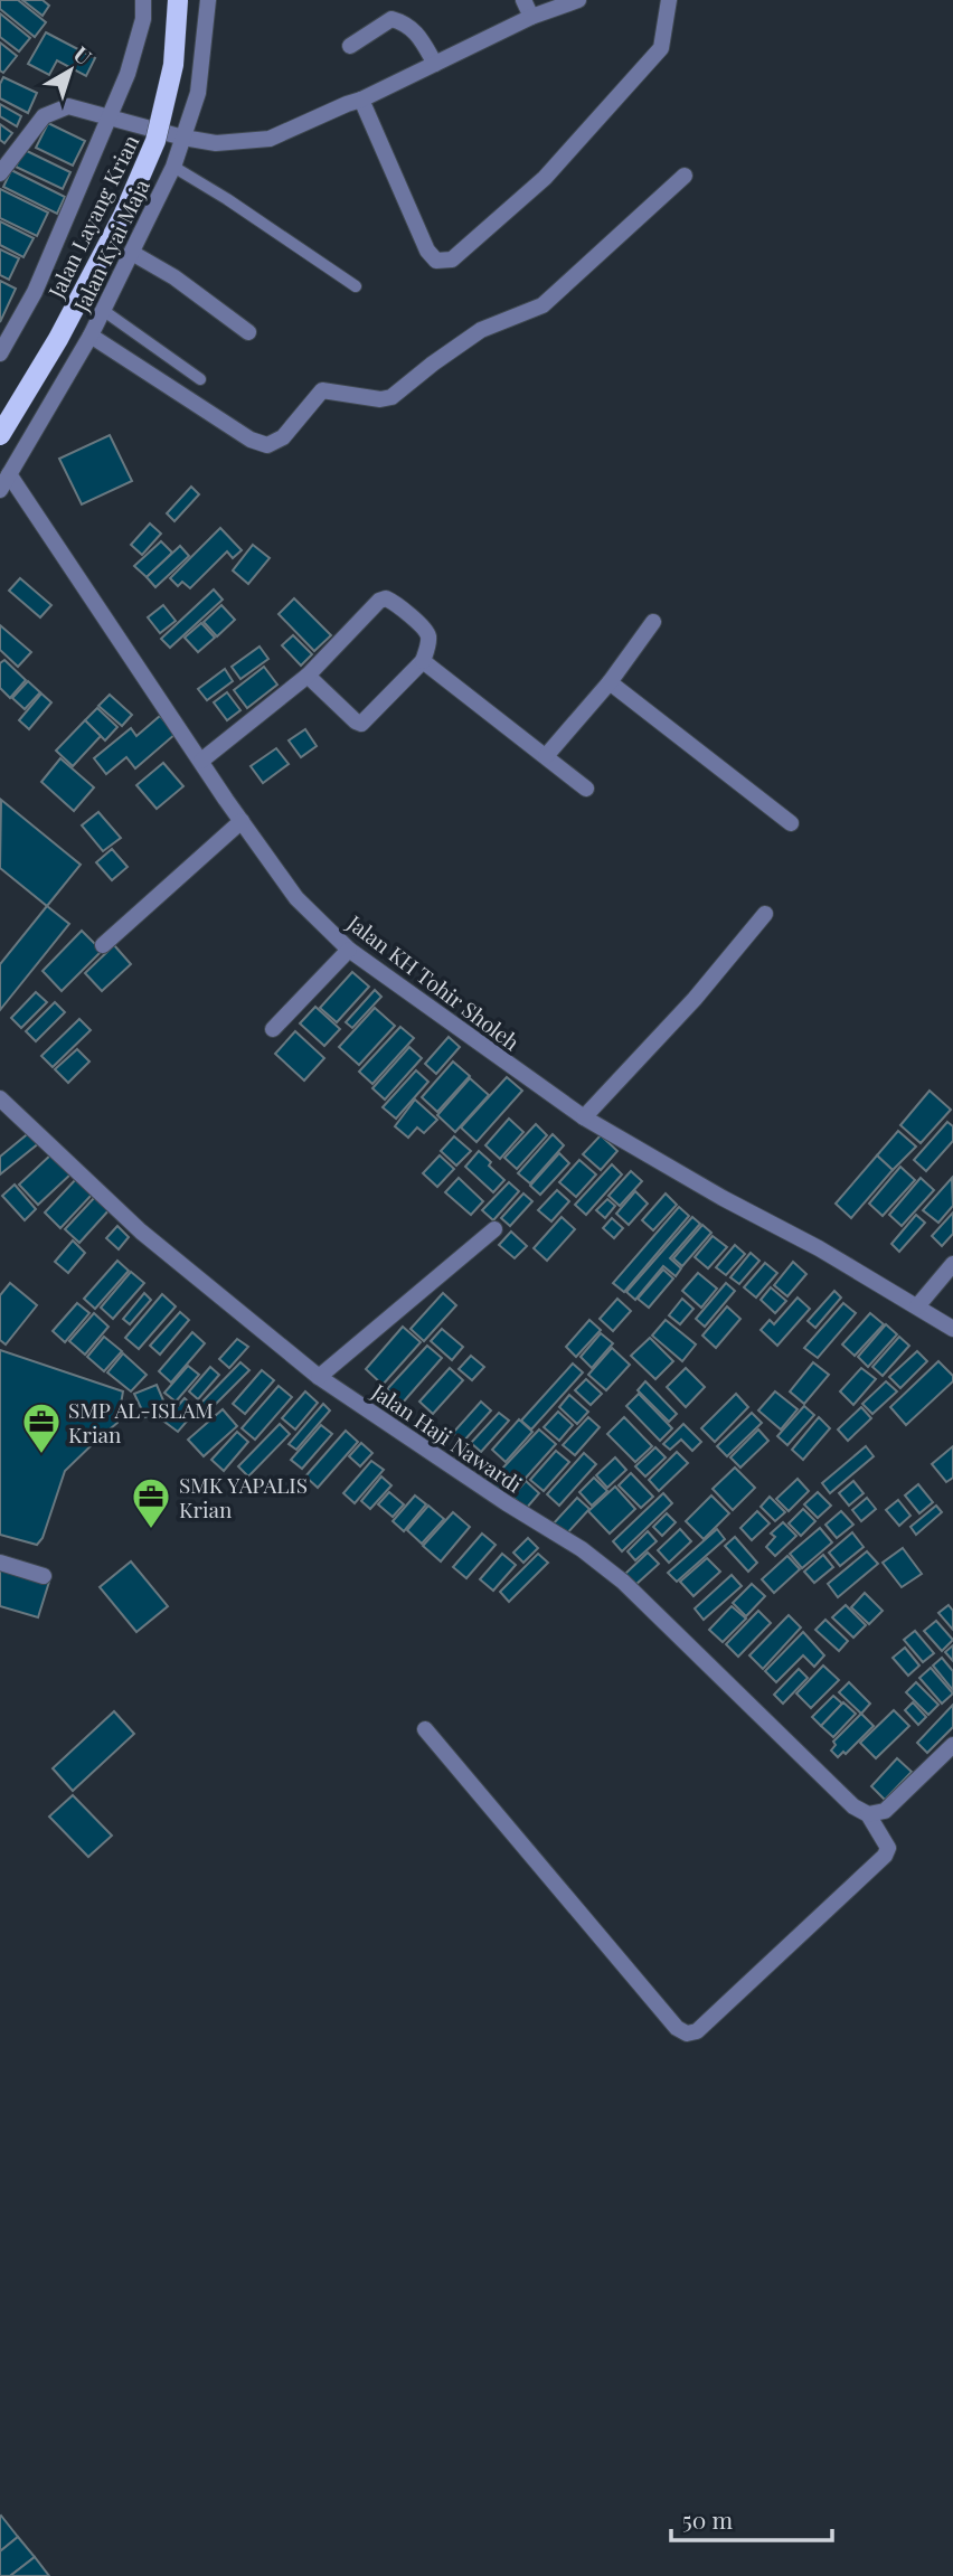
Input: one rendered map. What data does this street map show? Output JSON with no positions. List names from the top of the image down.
{
  "streets": {
    "main road": ["Jalan Layang Krian"],
    "street": ["Jalan Kyai Maja", "Jalan KH Tohir Sholeh", "Jalan Haji Nawardi"]
  },
  "crossings": [
    ["Jalan Kyai Maja", "Jalan KH Tohir Sholeh"]
  ],
  "places": {
    "office": ["SMP AL-ISLAM Krian", "SMK YAPALIS Krian"]
  },
  "scale_bar": "50 m",
  "north": "top right"
}
